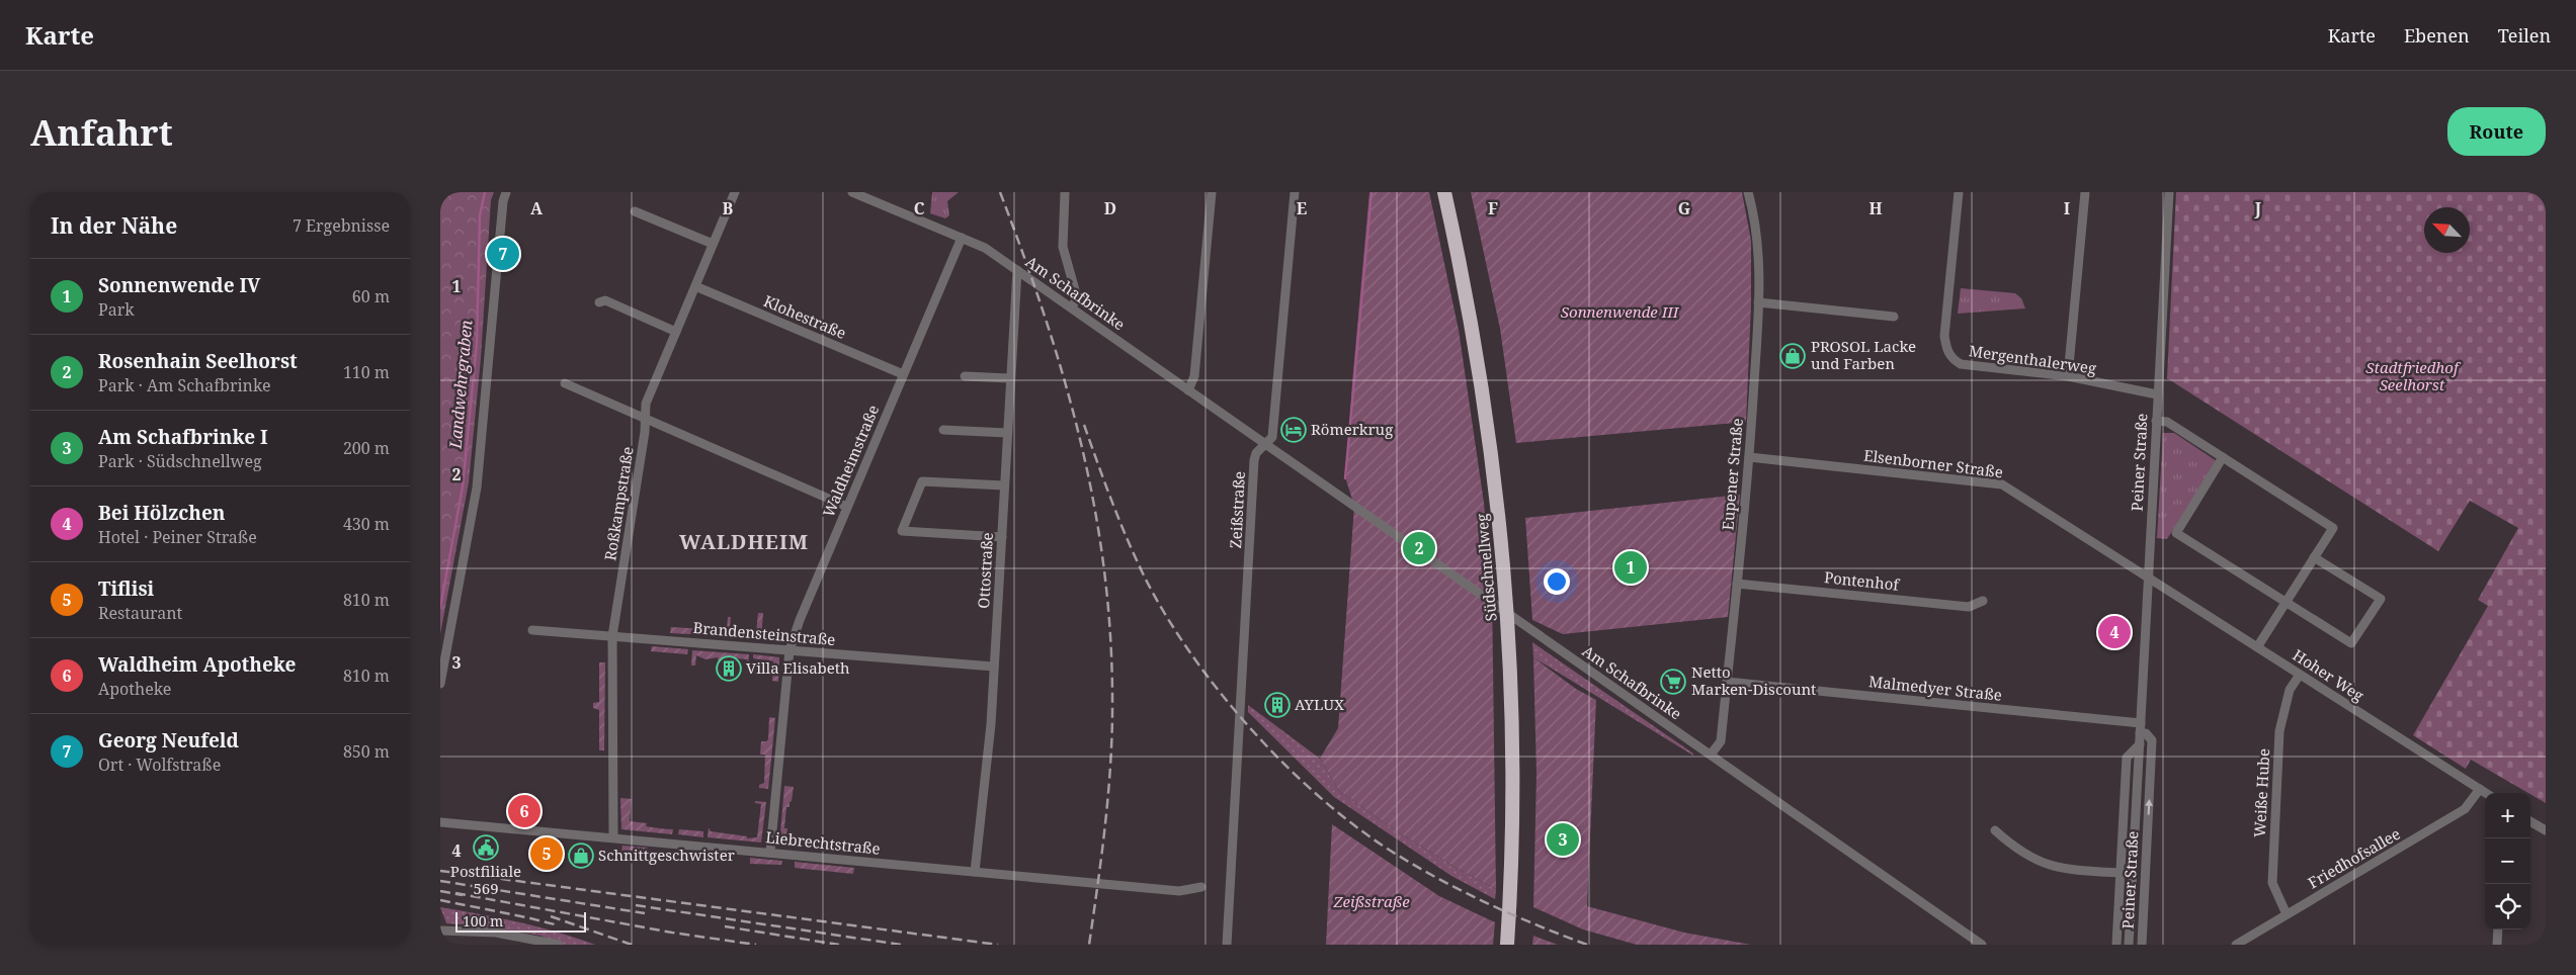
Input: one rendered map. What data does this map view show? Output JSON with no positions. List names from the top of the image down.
{
  "streets": {
    "highway": ["Südschnellweg"],
    "street": [
      "Am Schafbrinke",
      "Klohestraße",
      "Mergenthalerweg",
      "Waldheimstraße",
      "Peiner Straße",
      "Elsenborner Straße",
      "Eupener Straße",
      "Roßkampstraße",
      "Zeißstraße",
      "Ottostraße",
      "Pontenhof",
      "Brandensteinstraße",
      "Hoher Weg",
      "Malmedyer Straße",
      "Weiße Hube",
      "Liebrechtstraße",
      "Friedhofsallee"
    ]
  },
  "crossings": [
    ["Am Schafbrinke", "Waldheimstraße"],
    ["Am Schafbrinke", "Eupener Straße"],
    ["Am Schafbrinke", "Zeißstraße"],
    ["Am Schafbrinke", "Ottostraße"],
    ["Klohestraße", "Waldheimstraße"],
    ["Klohestraße", "Roßkampstraße"],
    ["Mergenthalerweg", "Peiner Straße"],
    ["Waldheimstraße", "Brandensteinstraße"],
    ["Waldheimstraße", "Liebrechtstraße"],
    ["Peiner Straße", "Elsenborner Straße"],
    ["Peiner Straße", "Hoher Weg"],
    ["Peiner Straße", "Malmedyer Straße"],
    ["Elsenborner Straße", "Eupener Straße"],
    ["Elsenborner Straße", "Hoher Weg"],
    ["Eupener Straße", "Pontenhof"],
    ["Eupener Straße", "Malmedyer Straße"],
    ["Roßkampstraße", "Brandensteinstraße"],
    ["Roßkampstraße", "Liebrechtstraße"],
    ["Ottostraße", "Brandensteinstraße"],
    ["Ottostraße", "Liebrechtstraße"],
    ["Hoher Weg", "Weiße Hube"],
    ["Hoher Weg", "Friedhofsallee"],
    ["Weiße Hube", "Friedhofsallee"]
  ],
  "districts": ["WALDHEIM"],
  "water": ["Landwehrgraben"],
  "parks": ["Sonnenwende III", "Stadtfriedhof Seelhorst", "Zeißstraße"],
  "places": {
    "shop": ["PROSOL Lacke und Farben", "Schnittgeschwister"],
    "hotel": ["Römerkrug"],
    "building": ["Villa Elisabeth", "AYLUX"],
    "supermarket": ["Netto Marken-Discount"],
    "public building": ["Postfiliale 569"]
  },
  "scale_bar": "100 m",
  "north": "top left",
  "page": {
    "header": "Karte",
    "nav": ["Karte", "Ebenen", "Teilen"],
    "buttons": "Route",
    "title": "Anfahrt",
    "heading": ["In der Nähe", "7 Ergebnisse"],
    "pins": [
      "7",
      "2",
      "1",
      "4",
      "6",
      "3",
      "5"
    ],
    "list": [
      {
        "mark": "1",
        "name": "Sonnenwende IV",
        "note": "Park",
        "value": "60 m"
      },
      {
        "mark": "2",
        "name": "Rosenhain Seelhorst",
        "note": "Park · Am Schafbrinke",
        "value": "110 m"
      },
      {
        "mark": "3",
        "name": "Am Schafbrinke I",
        "note": "Park · Südschnellweg",
        "value": "200 m"
      },
      {
        "mark": "4",
        "name": "Bei Hölzchen",
        "note": "Hotel · Peiner Straße",
        "value": "430 m"
      },
      {
        "mark": "5",
        "name": "Tiflisi",
        "note": "Restaurant",
        "value": "810 m"
      },
      {
        "mark": "6",
        "name": "Waldheim Apotheke",
        "note": "Apotheke",
        "value": "810 m"
      },
      {
        "mark": "7",
        "name": "Georg Neufeld",
        "note": "Ort · Wolfstraße",
        "value": "850 m"
      }
    ],
    "map_buttons": ["+", "−"],
    "scale": "100 m"
  },
  "grid": {
    "columns": [
      "A",
      "B",
      "C",
      "D",
      "E",
      "F",
      "G",
      "H",
      "I",
      "J"
    ],
    "rows": [
      "1",
      "2",
      "3",
      "4"
    ]
  }
}
